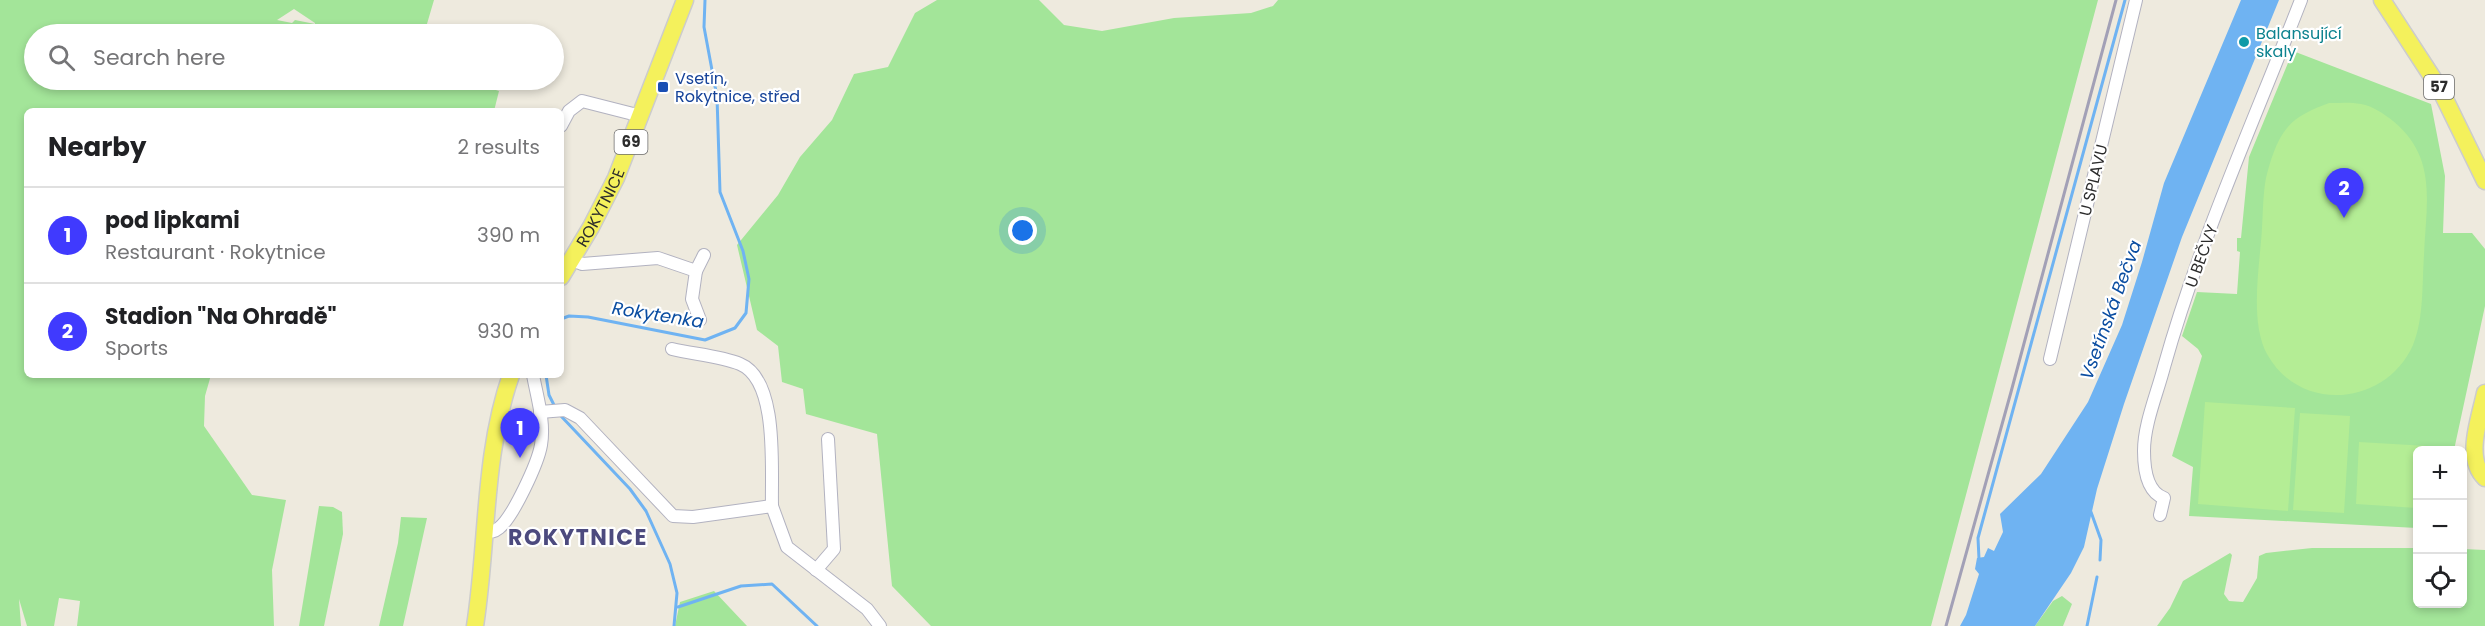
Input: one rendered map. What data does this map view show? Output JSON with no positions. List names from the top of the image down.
{
  "streets": {
    "main road": ["57", "69", "ROKYTNICE"],
    "street": ["U SPLAVU", "U BEČVY"]
  },
  "districts": ["ROKYTNICE"],
  "water": ["Vsetínská Bečva", "Rokytenka"],
  "places": {
    "other": ["Balansující skaly"],
    "transit": ["Vsetín, Rokytnice, střed"]
  },
  "page": {
    "search": "Search here",
    "heading": ["Nearby", "2 results"],
    "pins": ["2", "1"],
    "list": [
      {
        "mark": "1",
        "name": "pod lipkami",
        "note": "Restaurant · Rokytnice",
        "value": "390 m"
      },
      {
        "mark": "2",
        "name": "Stadion \"Na Ohradě\"",
        "note": "Sports",
        "value": "930 m"
      }
    ],
    "map_buttons": ["+", "−"]
  }
}
